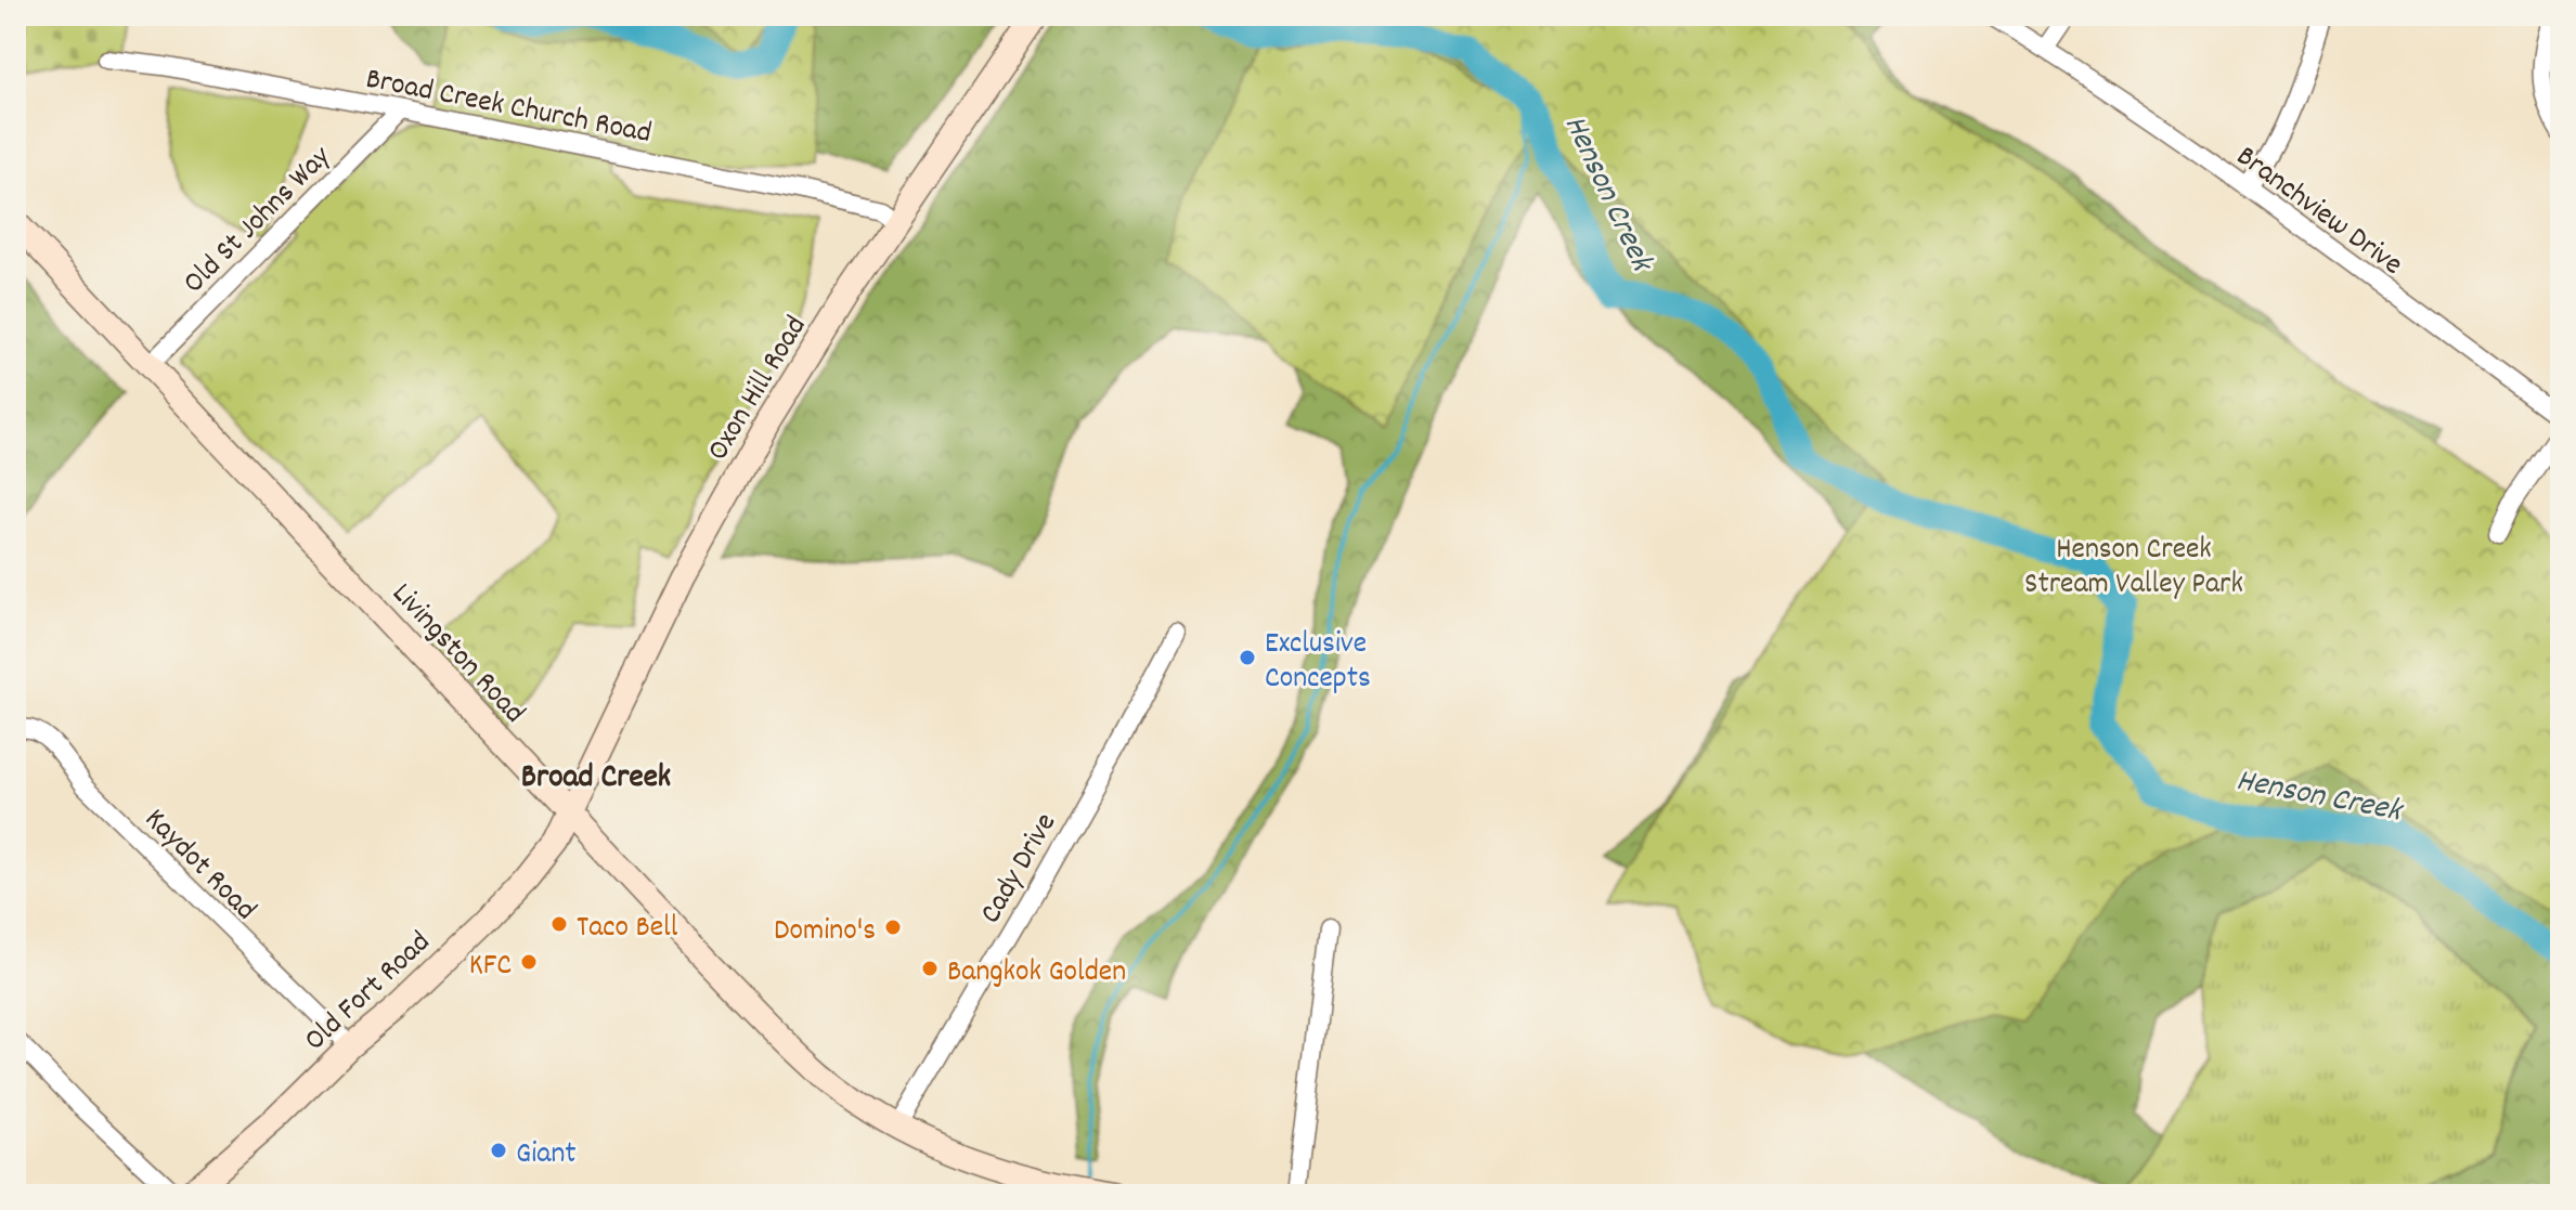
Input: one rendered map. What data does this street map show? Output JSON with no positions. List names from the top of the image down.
{
  "streets": {
    "main road": ["Oxon Hill Road", "Livingston Road", "Old Fort Road"],
    "street": [
      "Broad Creek Church Road",
      "Branchview Drive",
      "Old St Johns Way",
      "Kaydot Road",
      "Cady Drive"
    ]
  },
  "crossings": [
    ["Broad Creek Church Road", "Old St Johns Way"],
    ["Broad Creek Church Road", "Oxon Hill Road"],
    ["Old St Johns Way", "Livingston Road"],
    ["Oxon Hill Road", "Livingston Road"],
    ["Oxon Hill Road", "Old Fort Road"],
    ["Livingston Road", "Cady Drive"],
    ["Livingston Road", "Old Fort Road"],
    ["Kaydot Road", "Old Fort Road"]
  ],
  "districts": ["Broad Creek"],
  "water": ["Henson Creek"],
  "parks": ["Henson Creek Stream Valley Park"],
  "places": [
    "Exclusive Concepts",
    "Taco Bell",
    "Domino's",
    "KFC",
    "Bangkok Golden",
    "Giant"
  ]
}
